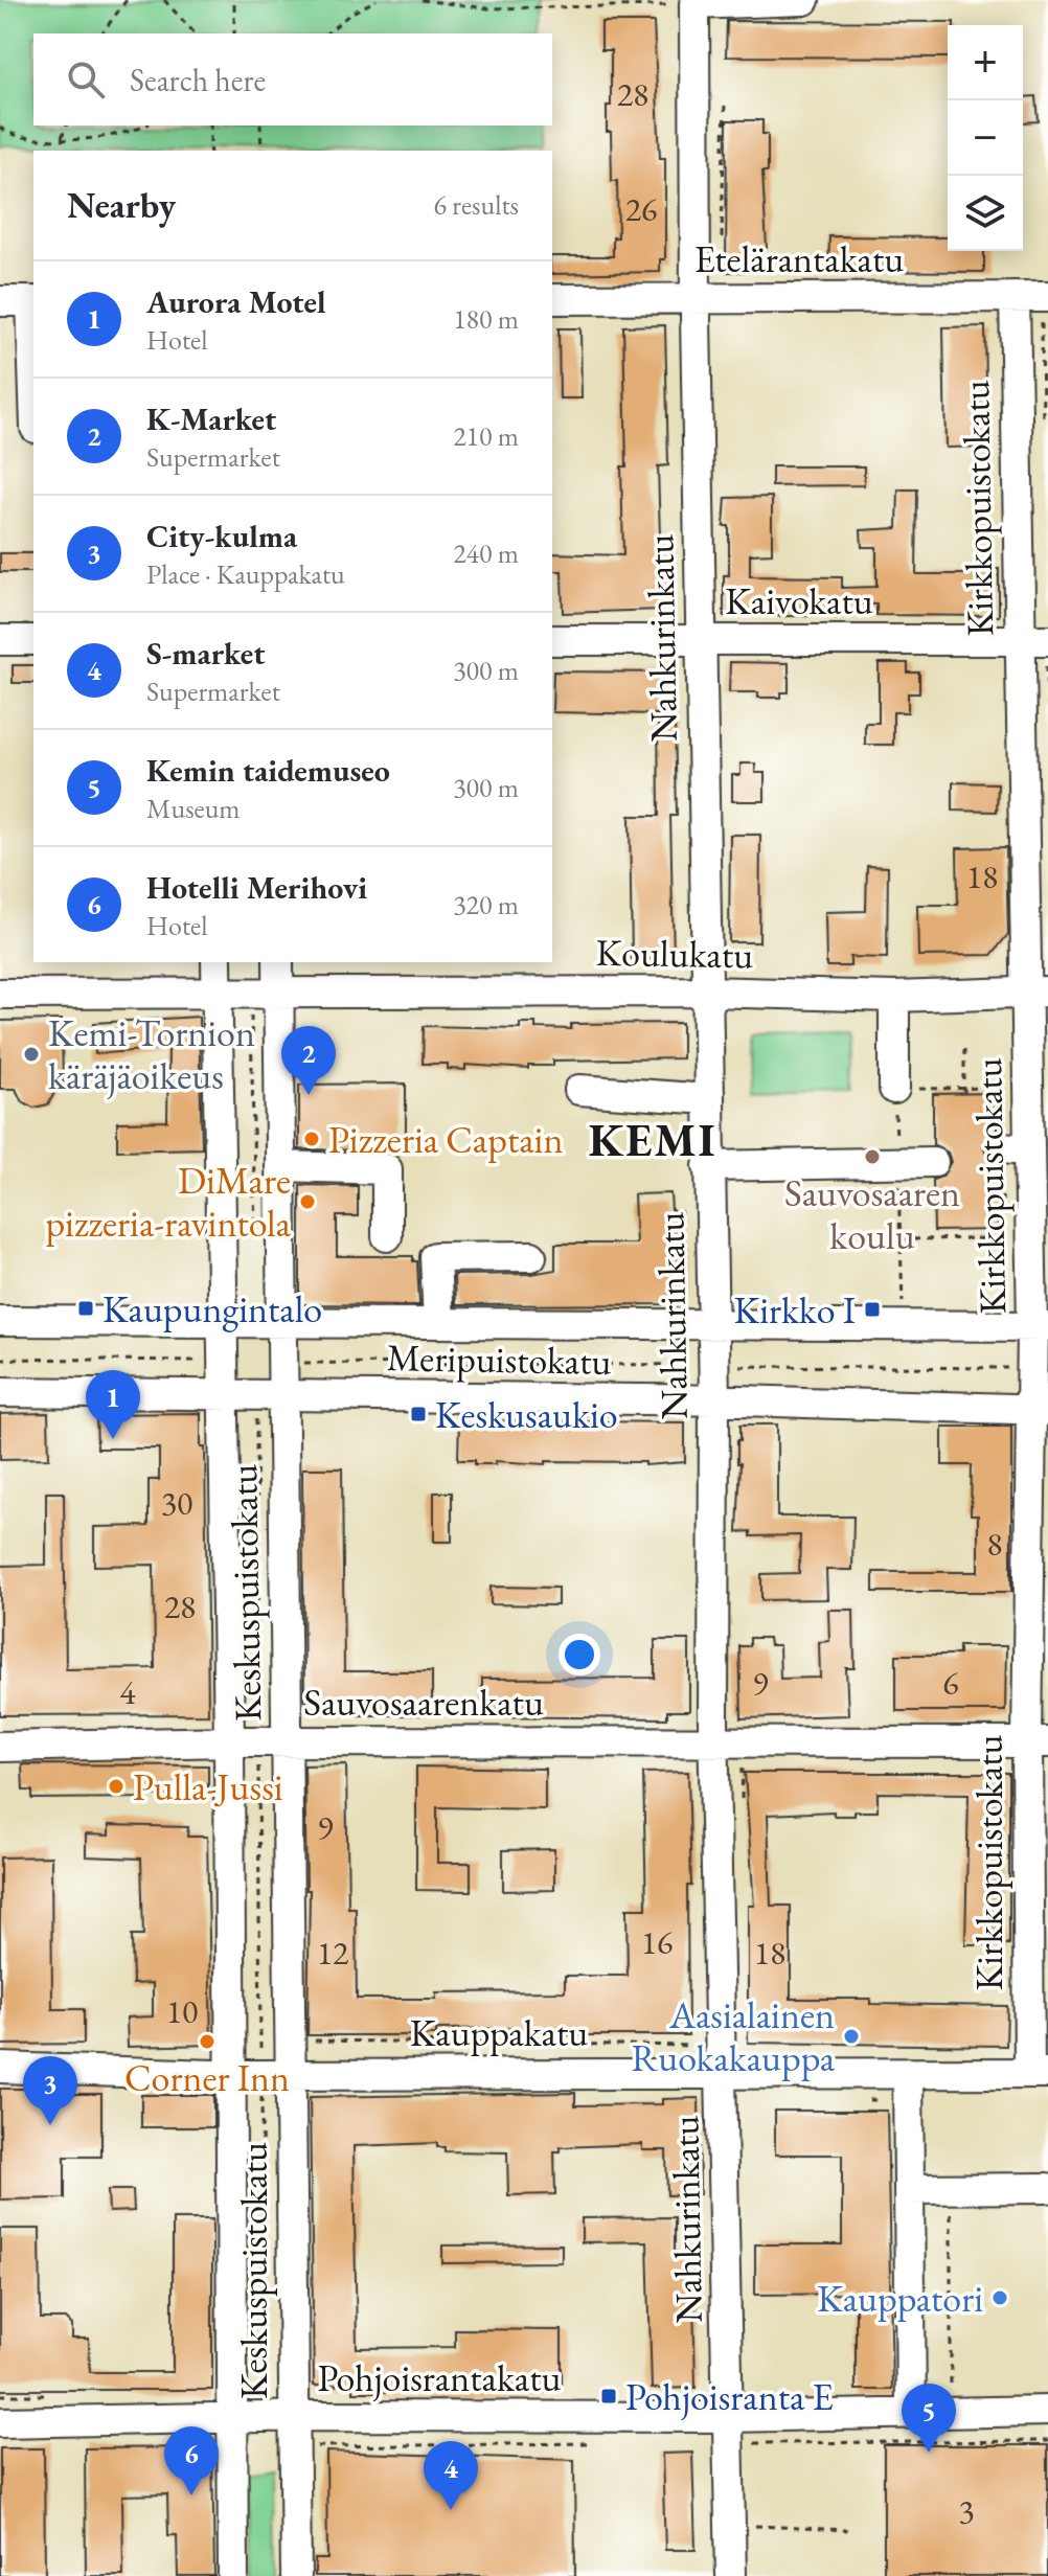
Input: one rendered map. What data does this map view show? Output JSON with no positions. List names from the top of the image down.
{
  "streets": {
    "street": [
      "Etelärantakatu",
      "Kirkkopuistokatu",
      "Kaivokatu",
      "Nahkurinkatu",
      "Koulukatu",
      "Meripuistokatu",
      "Keskuspuistokatu",
      "Sauvosaarenkatu",
      "Kauppakatu",
      "Pohjoisrantakatu"
    ]
  },
  "crossings": [
    ["Etelärantakatu", "Kirkkopuistokatu"],
    ["Etelärantakatu", "Nahkurinkatu"],
    ["Kirkkopuistokatu", "Kaivokatu"],
    ["Kirkkopuistokatu", "Koulukatu"],
    ["Kirkkopuistokatu", "Meripuistokatu"],
    ["Kirkkopuistokatu", "Sauvosaarenkatu"],
    ["Kirkkopuistokatu", "Kauppakatu"],
    ["Kaivokatu", "Nahkurinkatu"],
    ["Nahkurinkatu", "Koulukatu"],
    ["Nahkurinkatu", "Meripuistokatu"],
    ["Nahkurinkatu", "Sauvosaarenkatu"],
    ["Nahkurinkatu", "Kauppakatu"],
    ["Nahkurinkatu", "Pohjoisrantakatu"],
    ["Koulukatu", "Keskuspuistokatu"],
    ["Meripuistokatu", "Keskuspuistokatu"],
    ["Keskuspuistokatu", "Sauvosaarenkatu"],
    ["Keskuspuistokatu", "Kauppakatu"],
    ["Keskuspuistokatu", "Pohjoisrantakatu"]
  ],
  "districts": ["KEMI"],
  "places": {
    "other": [
      "Kemi-Tornion käräjäoikeus",
      "Pizzeria Captain",
      "Sauvosaaren koulu",
      "DiMare pizzeria-ravintola",
      "Pulla-Jussi",
      "Aasialainen Ruokakauppa",
      "Corner Inn",
      "Kauppatori"
    ],
    "transit": [
      "Kaupungintalo",
      "Kirkko I",
      "Keskusaukio",
      "Pohjoisranta E"
    ]
  },
  "house_numbers": [
    "28",
    "26",
    "18",
    "30",
    "8",
    "28",
    "9",
    "6",
    "4",
    "9",
    "16",
    "12",
    "18",
    "10",
    "3"
  ],
  "page": {
    "map_buttons": ["+", "−"],
    "search": "Search here",
    "heading": ["Nearby", "6 results"],
    "list": [
      {
        "mark": "1",
        "name": "Aurora Motel",
        "note": "Hotel",
        "value": "180 m"
      },
      {
        "mark": "2",
        "name": "K-Market",
        "note": "Supermarket",
        "value": "210 m"
      },
      {
        "mark": "3",
        "name": "City-kulma",
        "note": "Place · Kauppakatu",
        "value": "240 m"
      },
      {
        "mark": "4",
        "name": "S-market",
        "note": "Supermarket",
        "value": "300 m"
      },
      {
        "mark": "5",
        "name": "Kemin taidemuseo",
        "note": "Museum",
        "value": "300 m"
      },
      {
        "mark": "6",
        "name": "Hotelli Merihovi",
        "note": "Hotel",
        "value": "320 m"
      }
    ],
    "pins": [
      "2",
      "1",
      "3",
      "5",
      "6",
      "4"
    ]
  }
}
